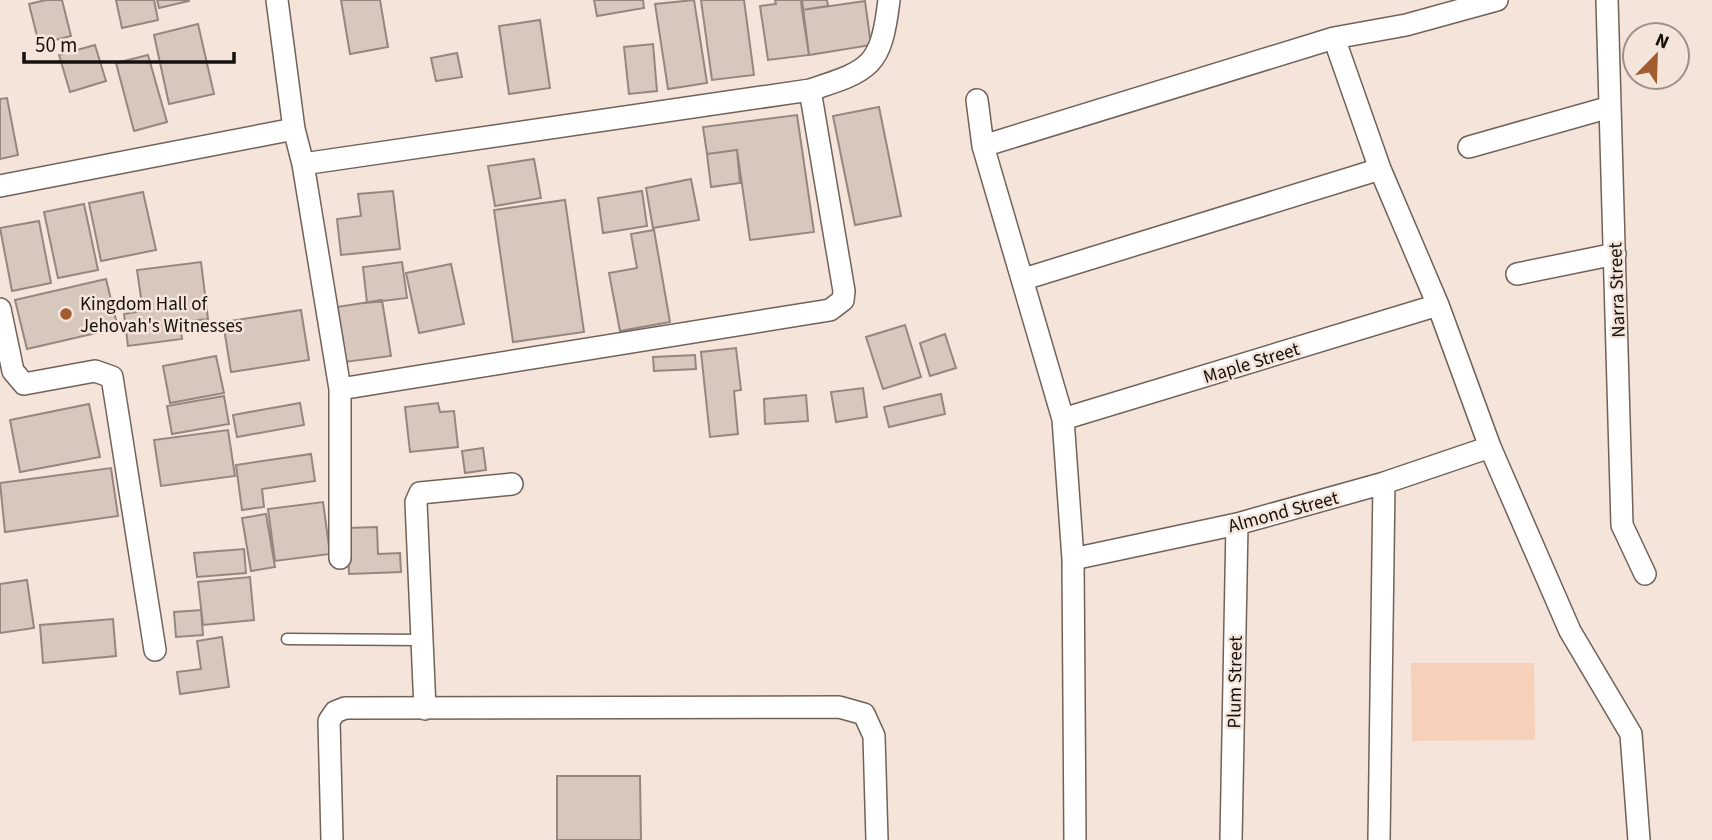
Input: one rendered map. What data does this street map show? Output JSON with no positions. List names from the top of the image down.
{
  "streets": {
    "street": [
      "Narra Street",
      "Maple Street",
      "Almond Street",
      "Plum Street"
    ]
  },
  "crossings": [
    ["Almond Street", "Plum Street"]
  ],
  "places": ["Kingdom Hall of Jehovah's Witnesses"],
  "scale_bar": "50 m",
  "north": "top right"
}
